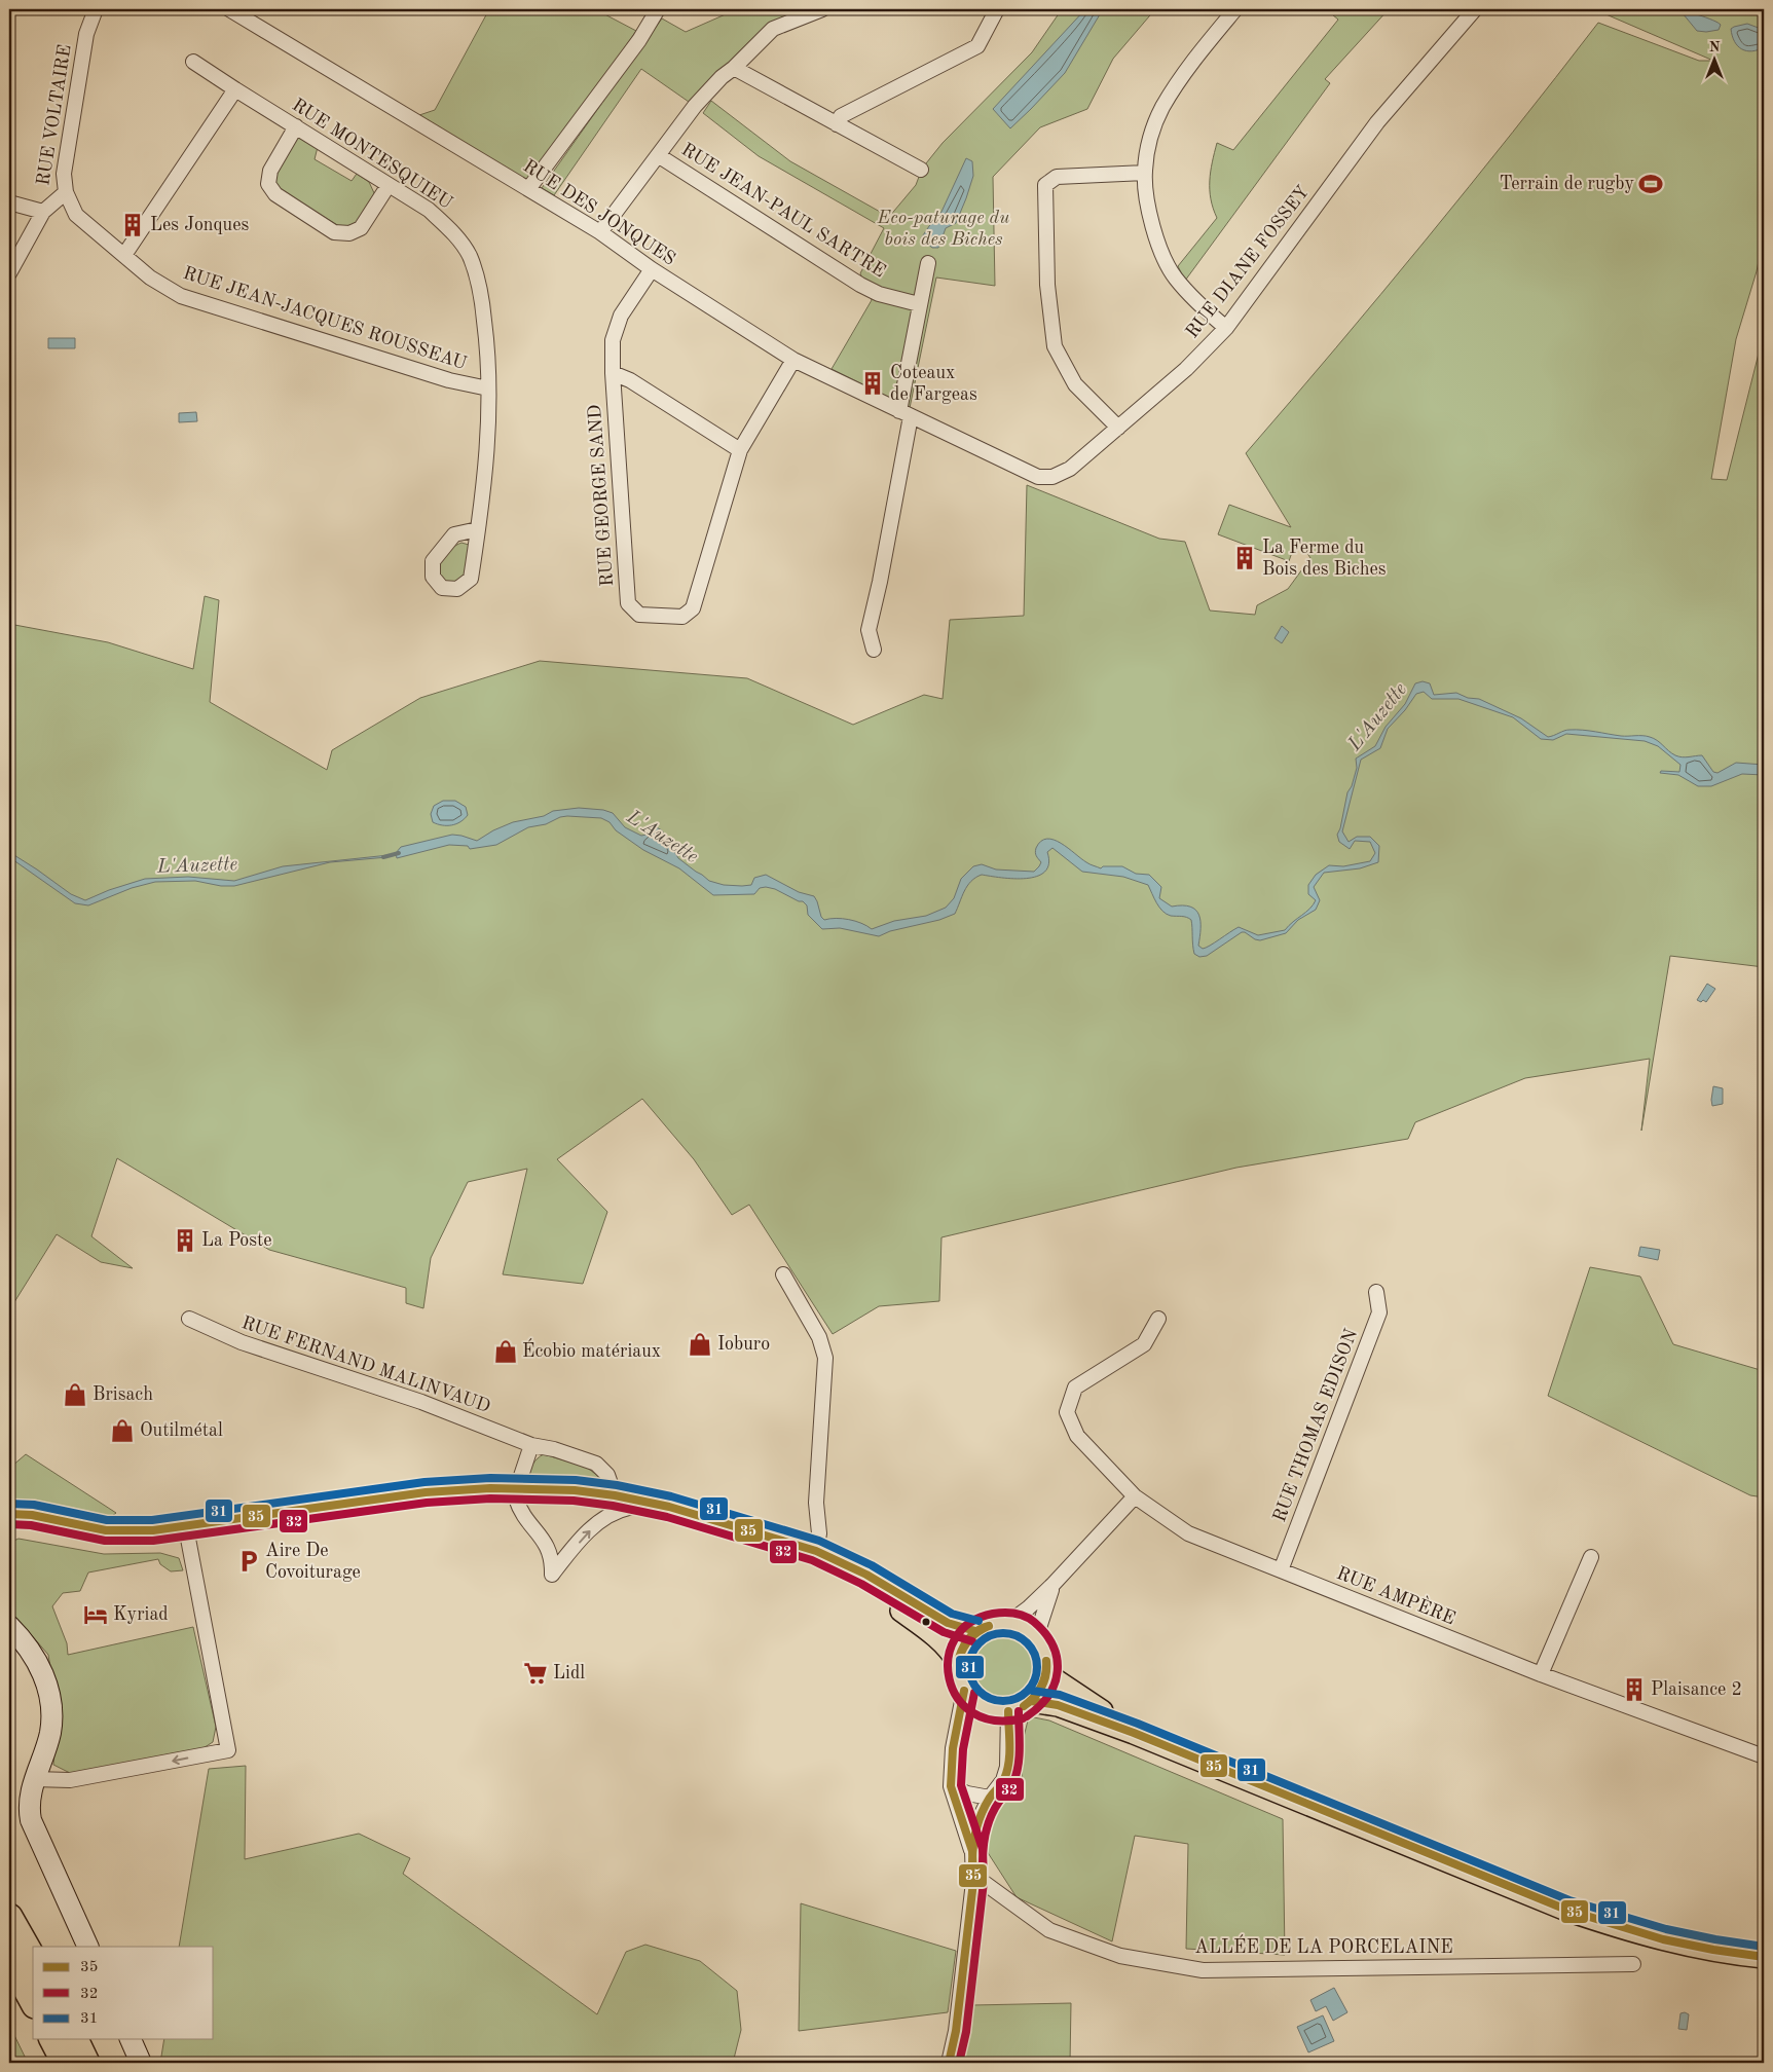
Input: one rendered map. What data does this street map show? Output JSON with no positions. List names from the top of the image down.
{
  "streets": {
    "street": [
      "RUE VOLTAIRE",
      "RUE MONTESQUIEU",
      "RUE JEAN-PAUL SARTRE",
      "RUE DES JONQUES",
      "RUE DIANE FOSSEY",
      "RUE JEAN-JACQUES ROUSSEAU",
      "RUE GEORGE SAND",
      "RUE FERNAND MALINVAUD",
      "RUE THOMAS EDISON",
      "RUE AMPÈRE",
      "ALLÉE DE LA PORCELAINE"
    ]
  },
  "crossings": [
    ["RUE VOLTAIRE", "RUE JEAN-JACQUES ROUSSEAU"],
    ["RUE MONTESQUIEU", "RUE JEAN-JACQUES ROUSSEAU"],
    ["RUE DES JONQUES", "RUE DIANE FOSSEY"],
    ["RUE DES JONQUES", "RUE GEORGE SAND"],
    ["RUE THOMAS EDISON", "RUE AMPÈRE"]
  ],
  "water": ["L'Auzette"],
  "parks": ["Eco-paturage du bois des Biches"],
  "places": {
    "sports": ["Terrain de rugby"],
    "building": [
      "Les Jonques",
      "Coteaux de Fargeas",
      "La Ferme du Bois des Biches",
      "La Poste",
      "Plaisance 2"
    ],
    "shop": [
      "Ioburo",
      "Écobio matériaux",
      "Brisach",
      "Outilmétal"
    ],
    "parking": ["Aire De Covoiturage"],
    "hotel": ["Kyriad"],
    "supermarket": ["Lidl"]
  },
  "lines": ["transit line 31", "transit line 35", "transit line 32"],
  "legend": ["35", "32", "31"],
  "north": "top"
}
